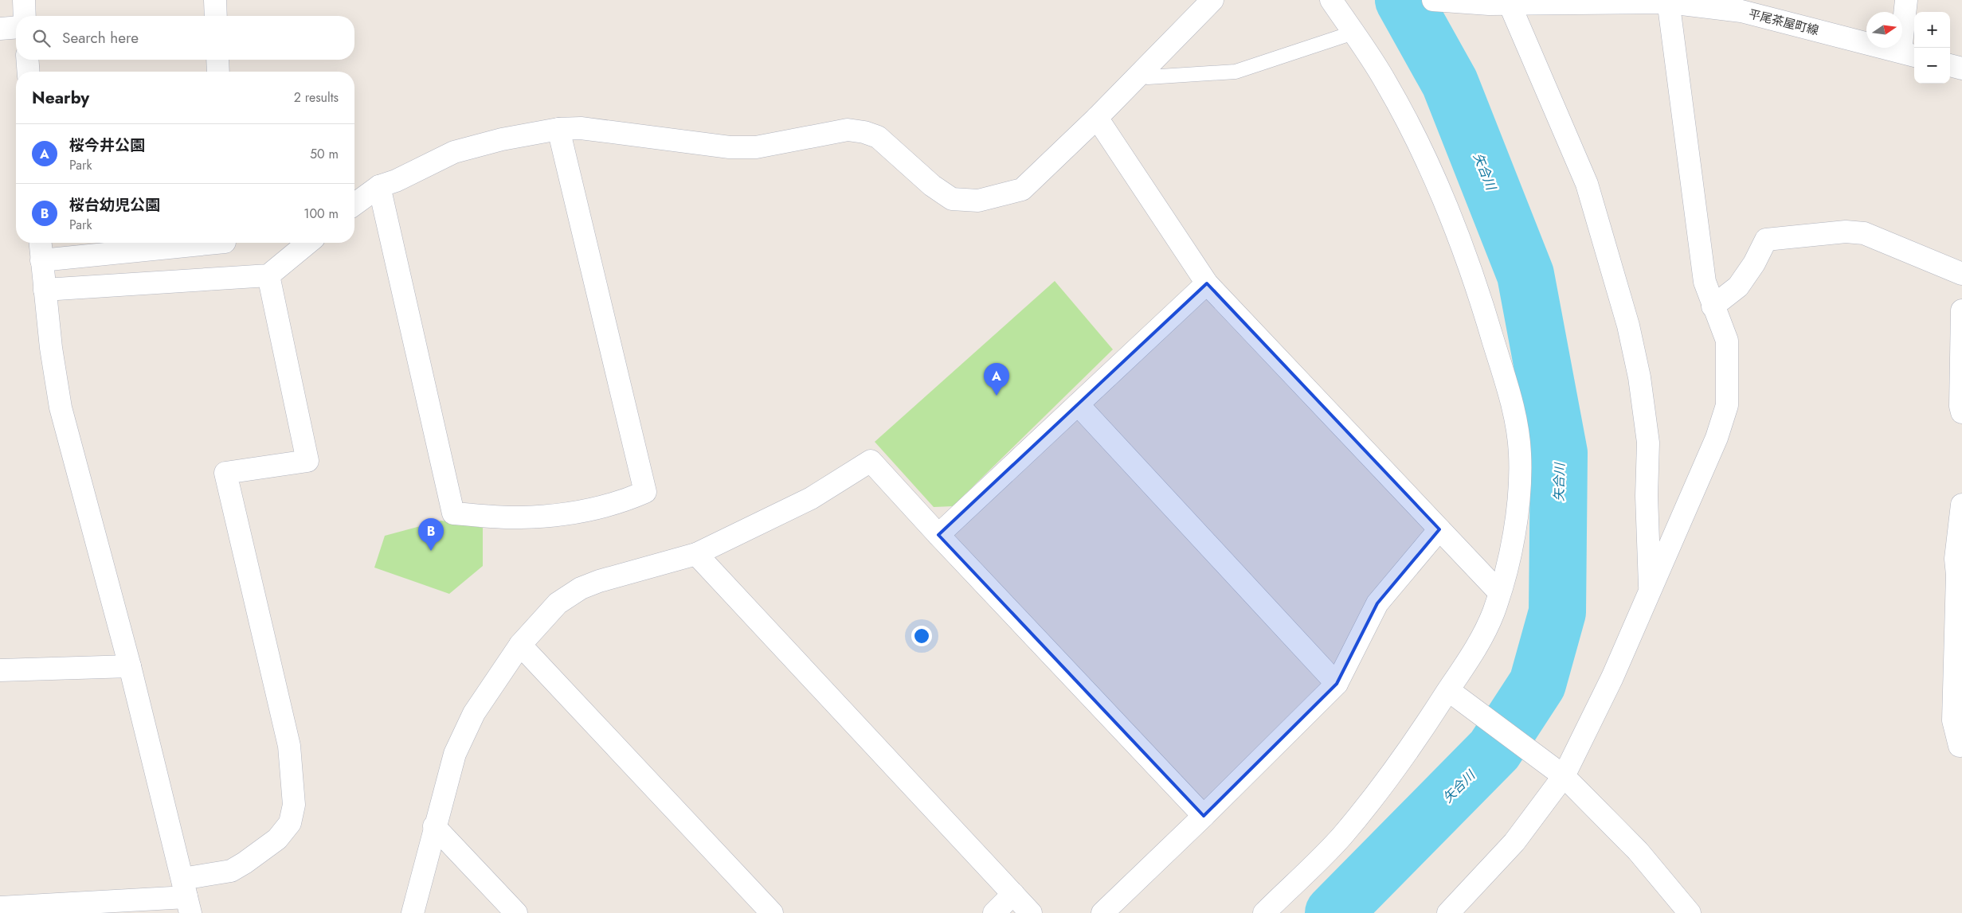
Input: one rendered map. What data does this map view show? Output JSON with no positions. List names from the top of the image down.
{
  "streets": {
    "street": ["平尾茶屋町線"]
  },
  "water": ["矢合川"],
  "north": "right",
  "page": {
    "map_buttons": ["+", "−"],
    "search": "Search here",
    "heading": ["Nearby", "2 results"],
    "list": [
      {
        "mark": "A",
        "name": "桜今井公園",
        "note": "Park",
        "value": "50 m"
      },
      {
        "mark": "B",
        "name": "桜台幼児公園",
        "note": "Park",
        "value": "100 m"
      }
    ],
    "pins": ["A", "B"]
  }
}
